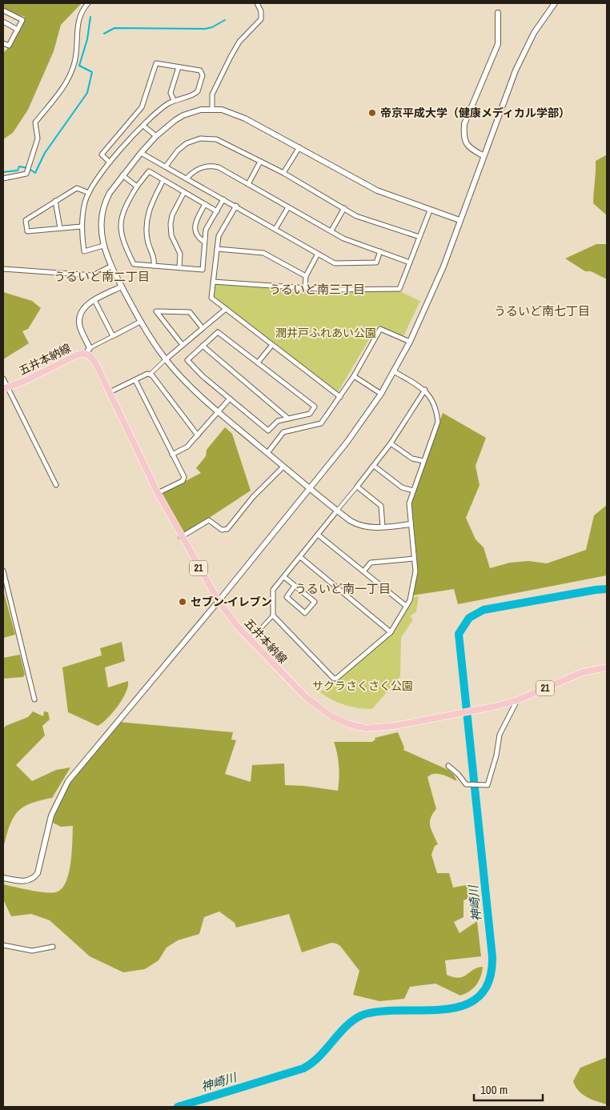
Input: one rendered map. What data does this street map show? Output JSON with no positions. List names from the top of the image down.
{
  "streets": {
    "main road": ["五井本納線", "21"]
  },
  "districts": [
    "うるいど南二丁目",
    "うるいど南三丁目",
    "うるいど南七丁目",
    "うるいど南一丁目"
  ],
  "water": ["神崎川"],
  "parks": ["潤井戸ふれあい公園", "サクラさくさく公園"],
  "places": ["帝京平成大学（健康メディカル学部）", "セブン-イレブン"],
  "scale_bar": "100 m"
}
